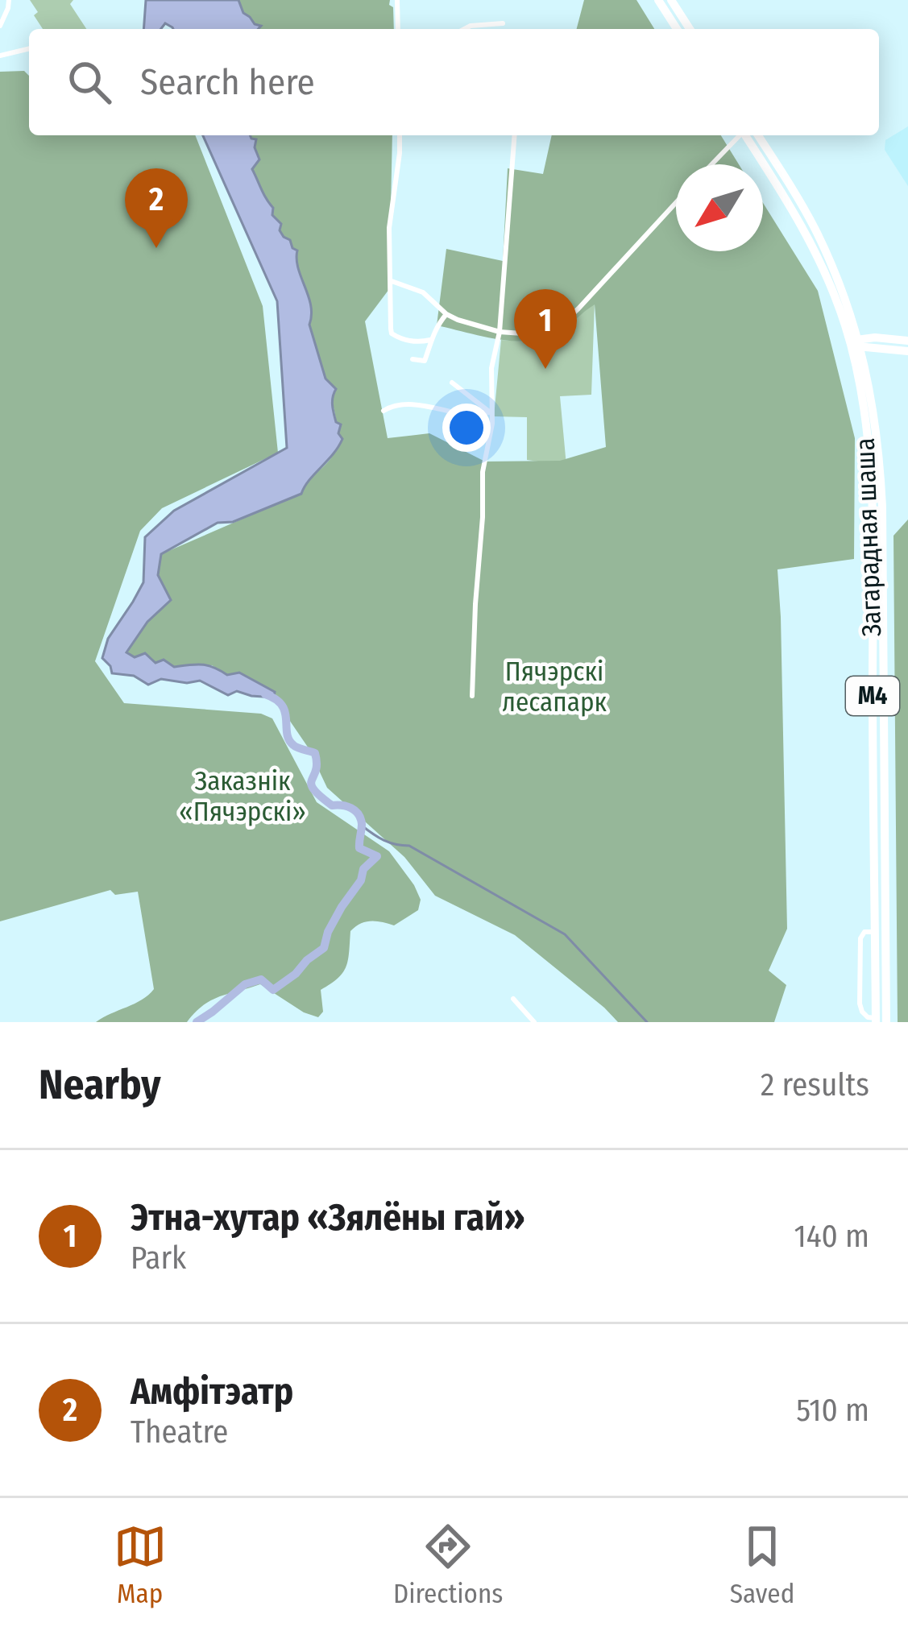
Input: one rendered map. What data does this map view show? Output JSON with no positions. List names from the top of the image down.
{
  "streets": {
    "main road": ["Загарадная шаша", "М4"]
  },
  "crossings": [
    ["Загарадная шаша", "М4"]
  ],
  "parks": ["Пячэрскі лесапарк", "Заказнік «Пячэрскі»"],
  "north": "bottom left",
  "page": {
    "search": "Search here",
    "pins": ["2", "1"],
    "heading": ["Nearby", "2 results"],
    "list": [
      {
        "mark": "1",
        "name": "Этна-хутар «Зялёны гай»",
        "note": "Park",
        "value": "140 m"
      },
      {
        "mark": "2",
        "name": "Амфітэатр",
        "note": "Theatre",
        "value": "510 m"
      }
    ],
    "nav": ["Map", "Directions", "Saved"]
  }
}
